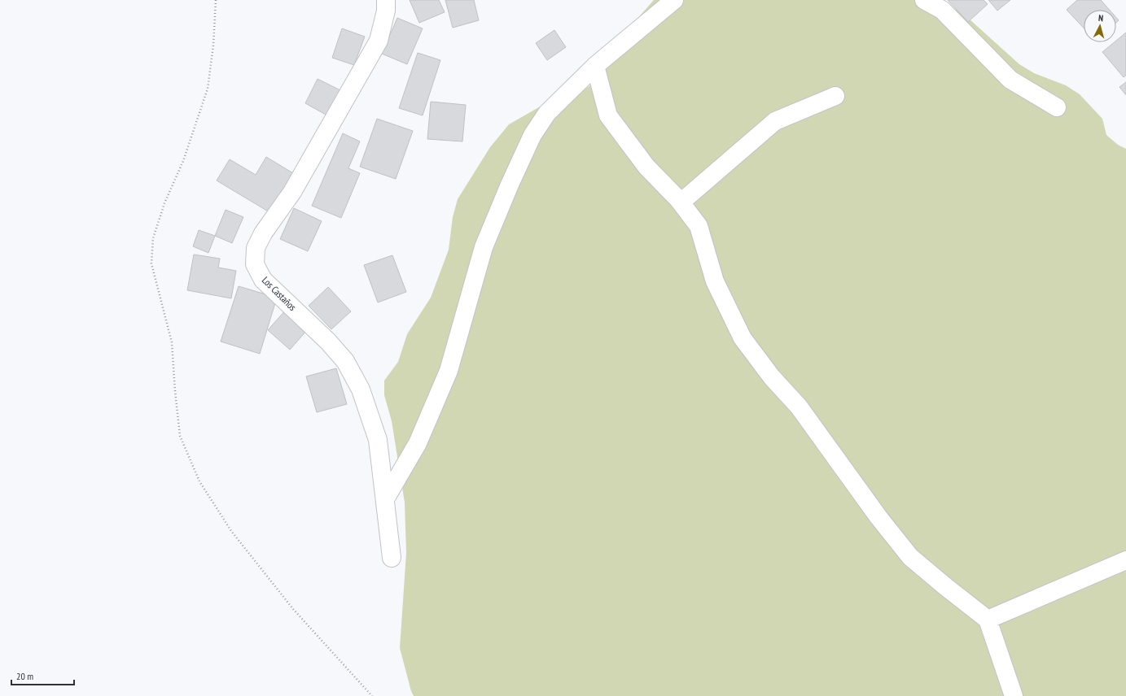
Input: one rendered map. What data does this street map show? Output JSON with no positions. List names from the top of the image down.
{
  "streets": {
    "street": ["Los Castaños"]
  },
  "scale_bar": "20 m",
  "north": "top"
}
